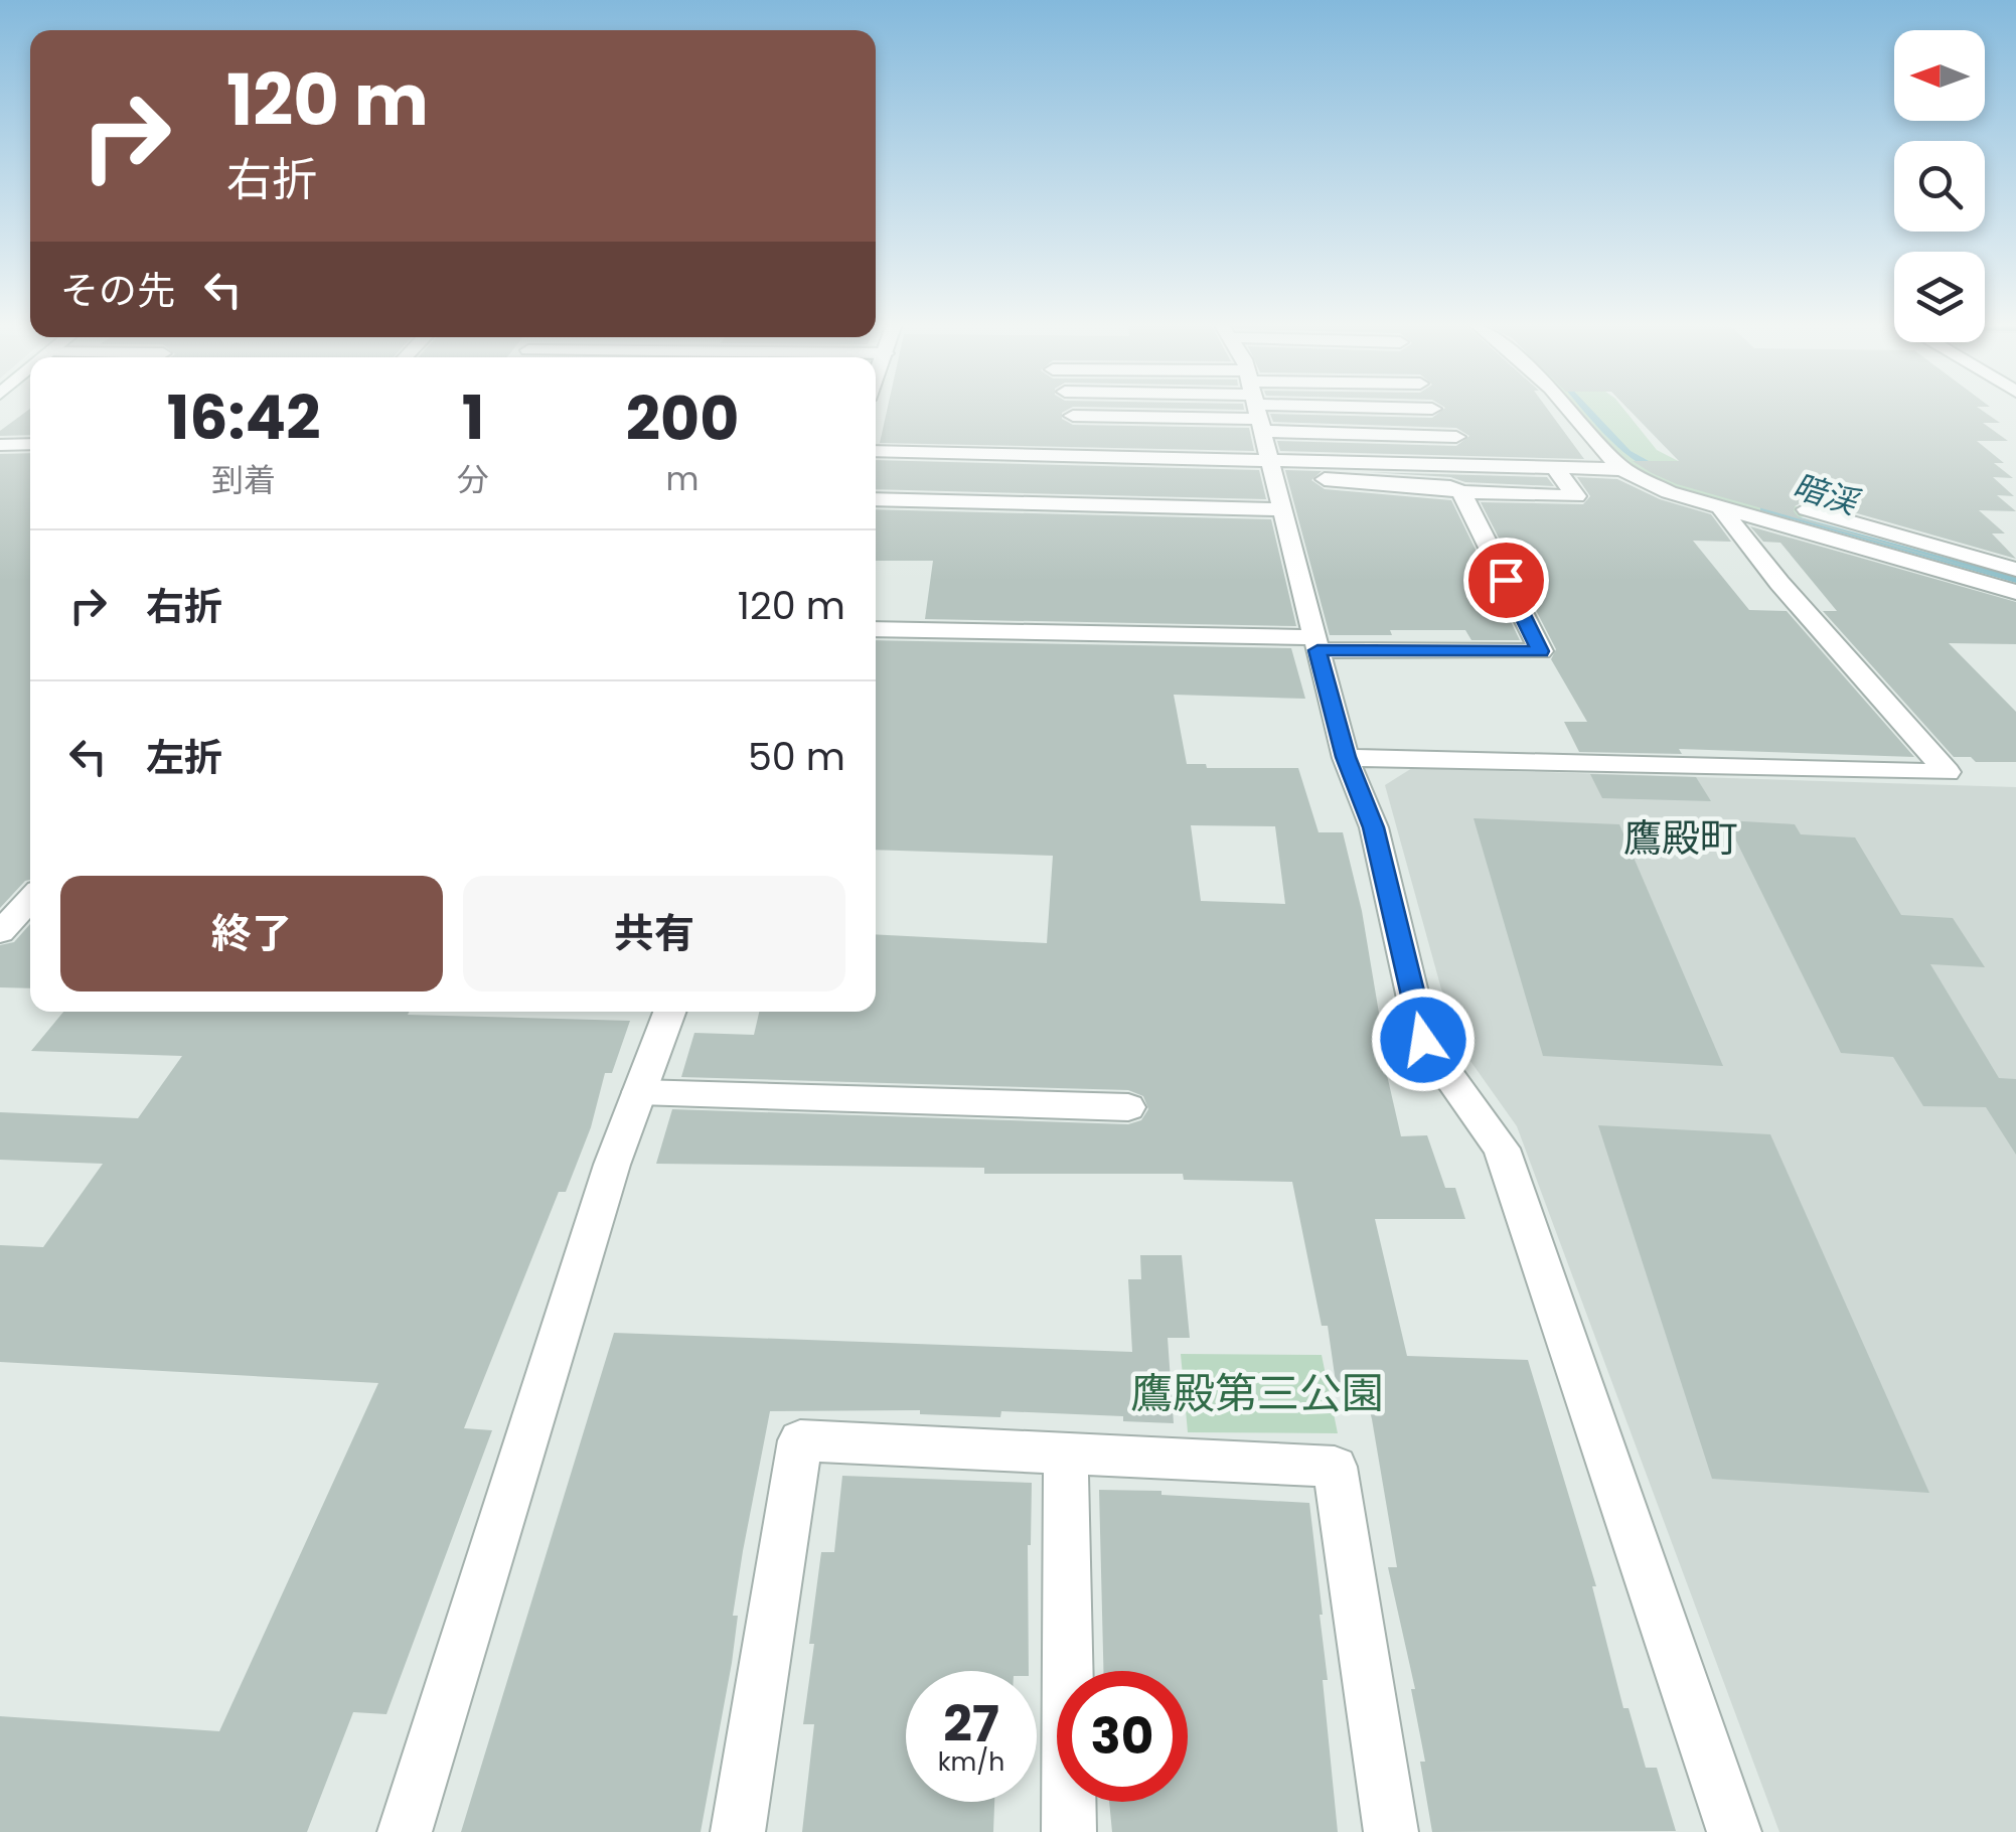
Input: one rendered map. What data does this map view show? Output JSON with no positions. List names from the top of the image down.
{
  "districts": ["鷹殿町"],
  "water": ["暗渓"],
  "parks": ["鷹殿第三公園"],
  "north": "left",
  "page": {
    "turn": ["120 m", "右折"],
    "then": "その先",
    "eta": [
      "16:42",
      "到着",
      "1",
      "分",
      "200",
      "m"
    ],
    "list": [
      {
        "name": "右折",
        "value": "120 m"
      },
      {
        "name": "左折",
        "value": "50 m"
      }
    ],
    "buttons": ["終了", "共有"],
    "speed": "27 km/h",
    "limit": "30"
  }
}
